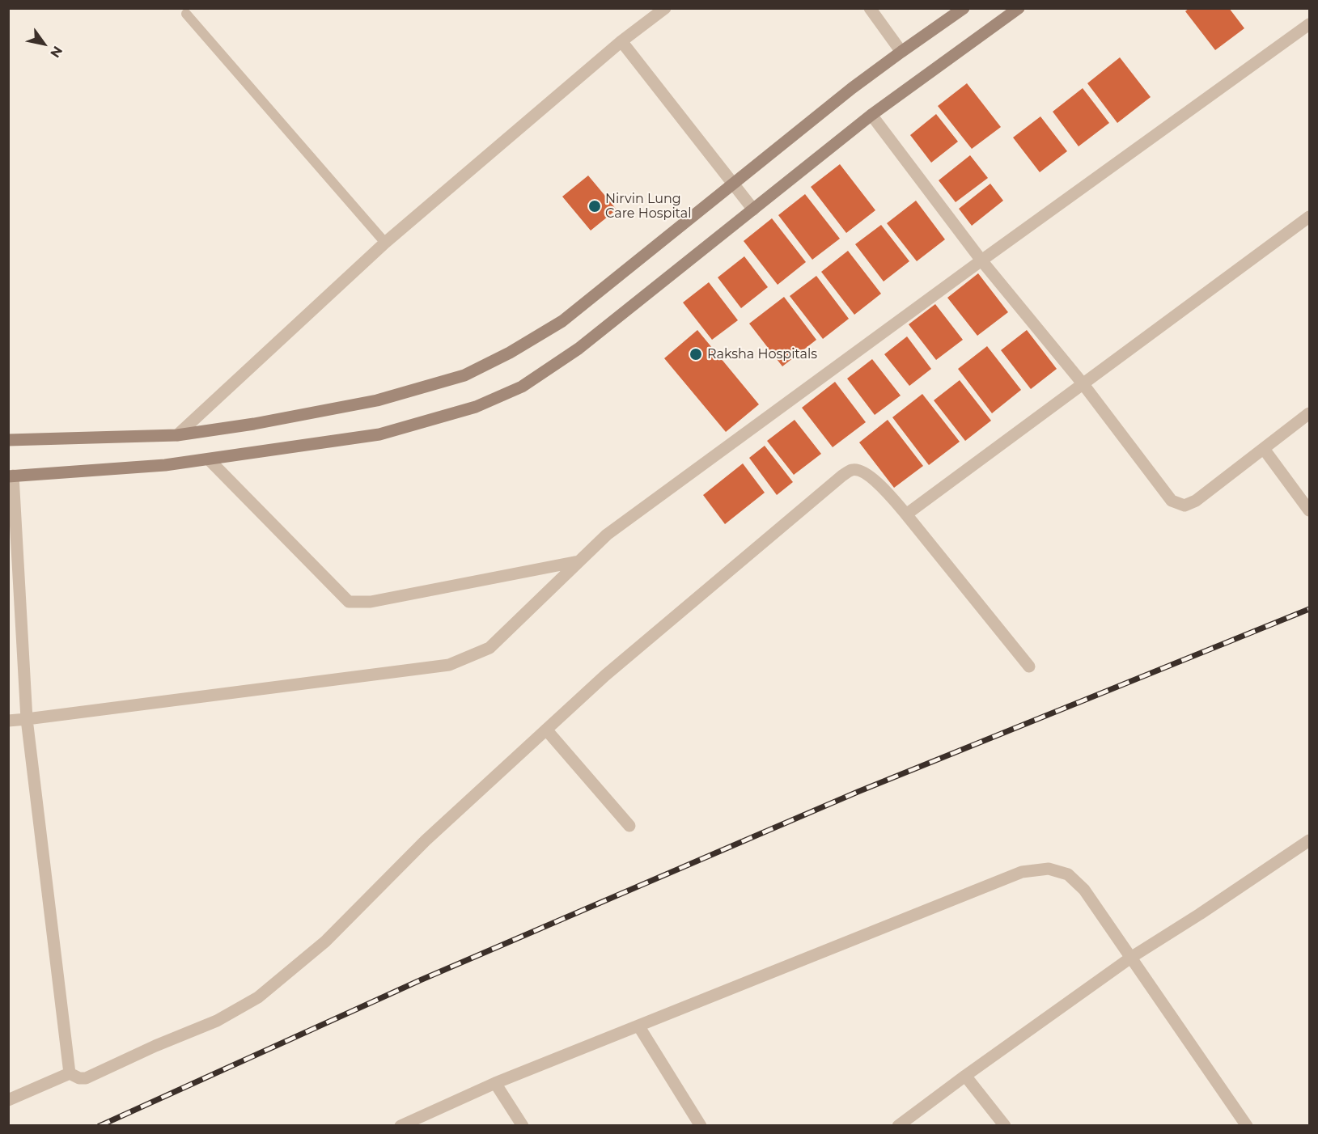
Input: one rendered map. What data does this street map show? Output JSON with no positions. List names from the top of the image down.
{
  "places": ["Nirvin Lung Care Hospital", "Raksha Hospitals"],
  "north": "bottom right"
}
